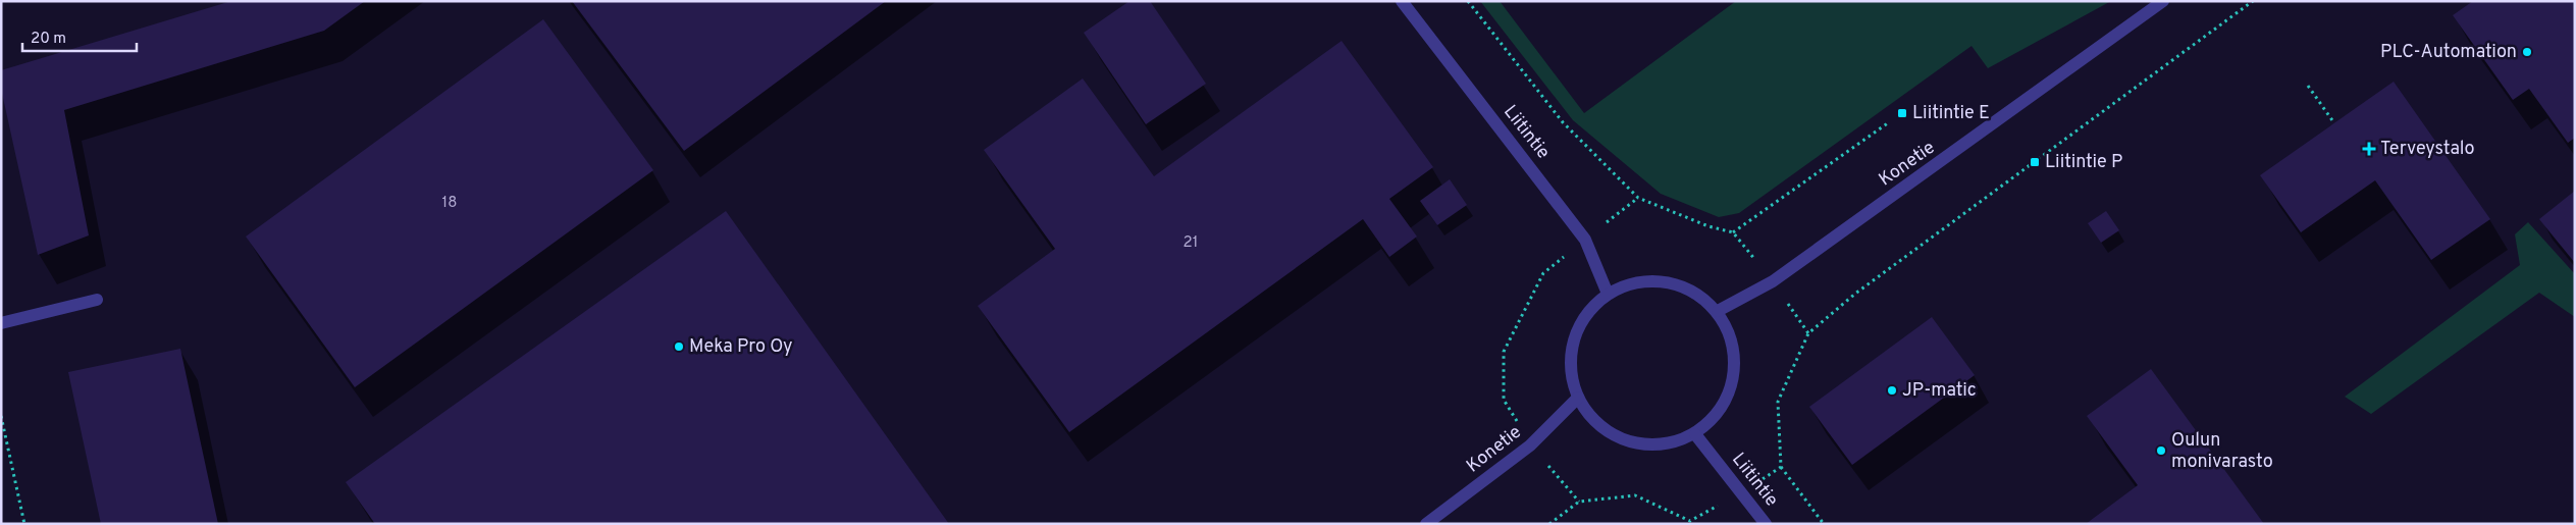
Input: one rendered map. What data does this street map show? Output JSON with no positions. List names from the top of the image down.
{
  "streets": {
    "street": ["Liitintie", "Konetie"]
  },
  "crossings": [
    ["Liitintie", "Konetie"]
  ],
  "places": {
    "other": [
      "PLC-Automation",
      "Meka Pro Oy",
      "JP-matic",
      "Oulun monivarasto"
    ],
    "transit": ["Liitintie E", "Liitintie P"],
    "health": ["Terveystalo"]
  },
  "house_numbers": ["18", "21"],
  "scale_bar": "20 m"
}
